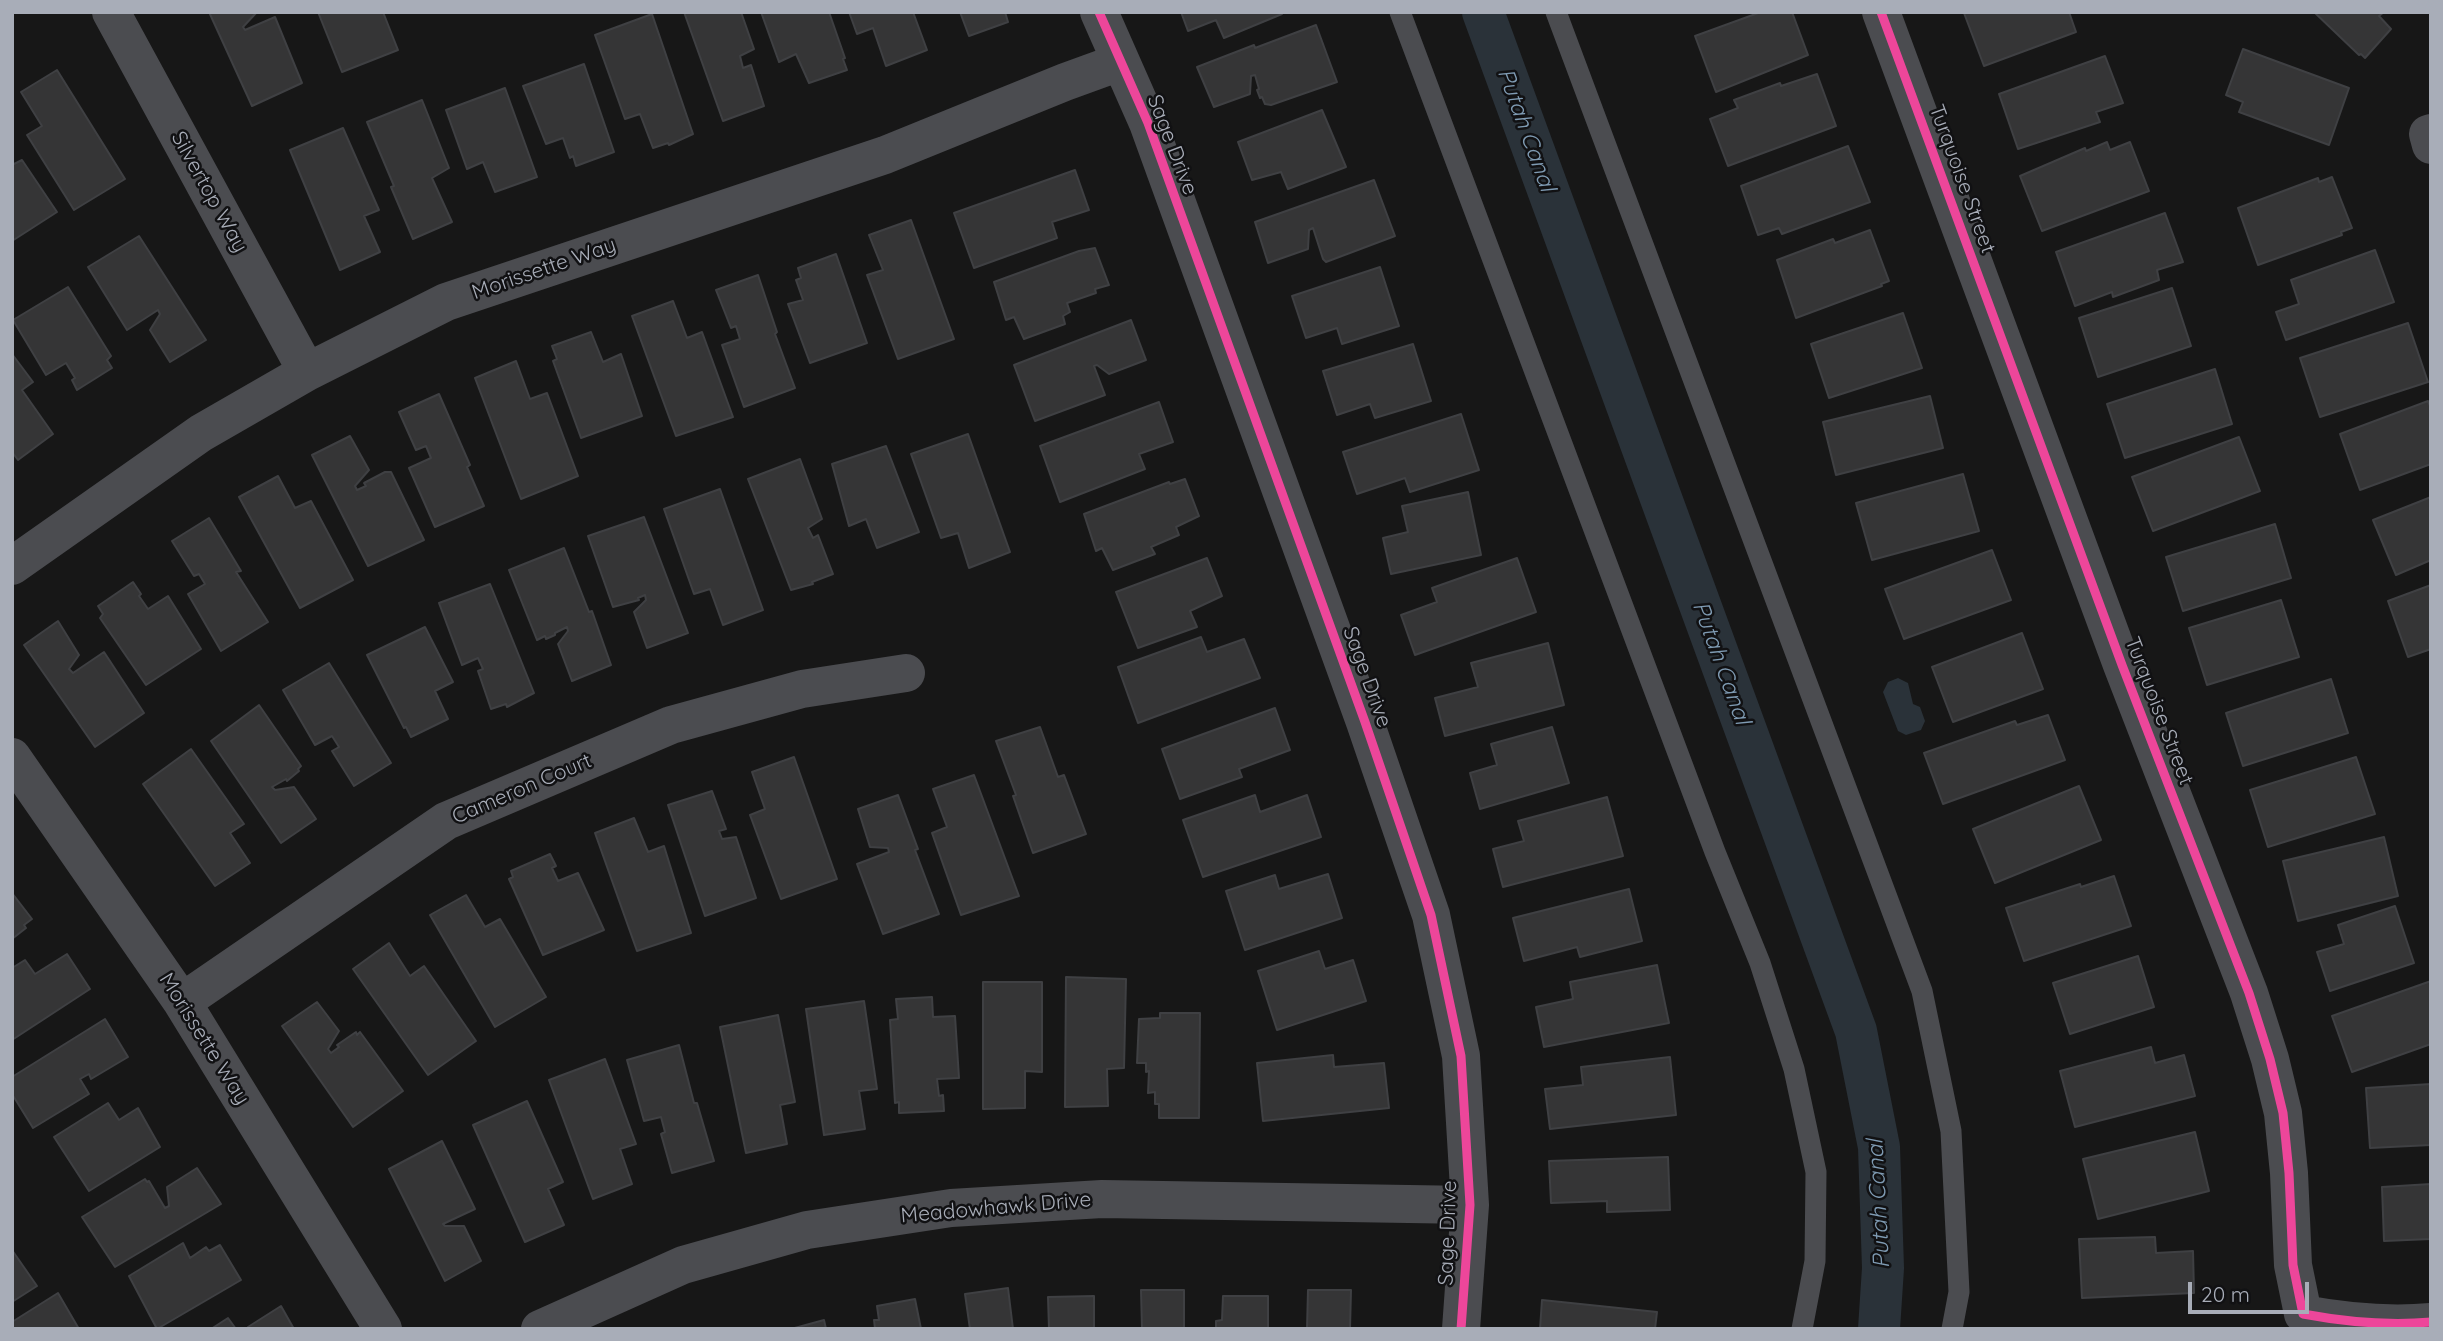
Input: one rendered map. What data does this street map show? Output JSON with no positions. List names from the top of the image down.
{
  "streets": {
    "street": [
      "Sage Drive",
      "Turquoise Street",
      "Silvertop Way",
      "Morissette Way",
      "Cameron Court",
      "Meadowhawk Drive"
    ]
  },
  "crossings": [
    ["Sage Drive", "Morissette Way"],
    ["Sage Drive", "Meadowhawk Drive"],
    ["Silvertop Way", "Morissette Way"],
    ["Morissette Way", "Cameron Court"]
  ],
  "water": ["Putah Canal"],
  "scale_bar": "20 m"
}
